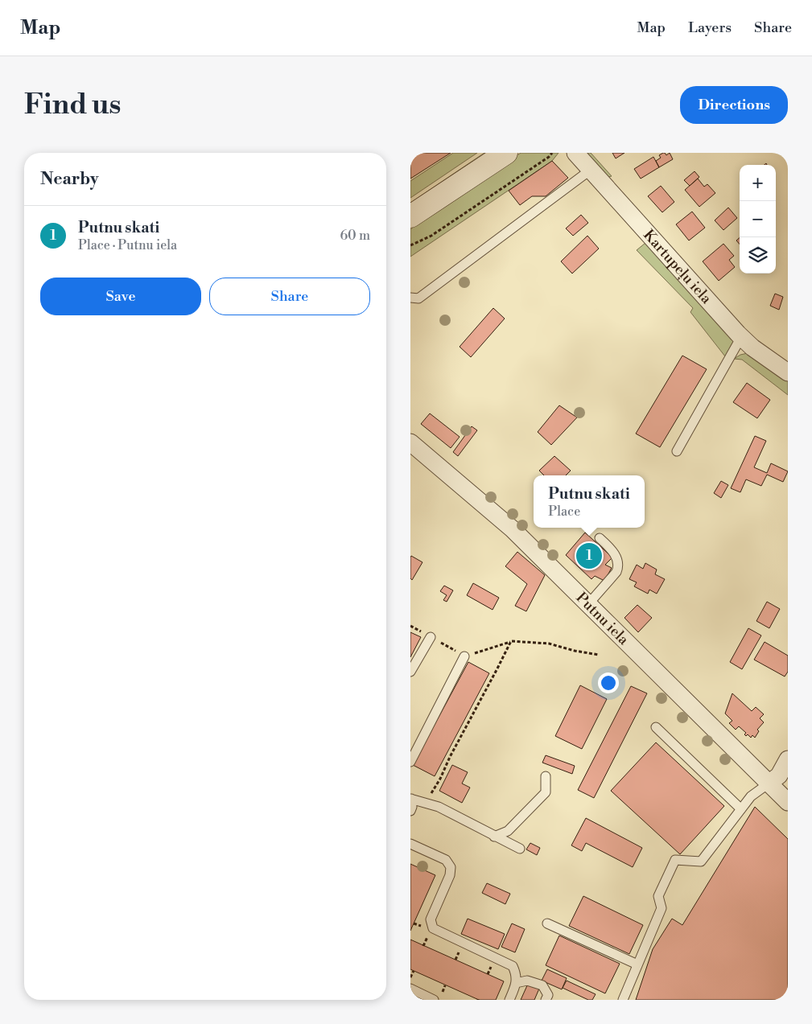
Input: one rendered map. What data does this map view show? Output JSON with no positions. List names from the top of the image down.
{
  "streets": {
    "street": ["Kartupeļu iela", "Putnu iela"]
  },
  "page": {
    "header": "Map",
    "nav": ["Map", "Layers", "Share"],
    "buttons": [
      "Directions",
      ["Save", "Share"]
    ],
    "title": "Find us",
    "heading": "Nearby",
    "map_buttons": ["+", "−"],
    "list": [
      {
        "mark": "1",
        "name": "Putnu skati",
        "note": "Place · Putnu iela",
        "value": "60 m"
      }
    ],
    "popup": ["Putnu skati", "Place"],
    "pins": "1"
  }
}
